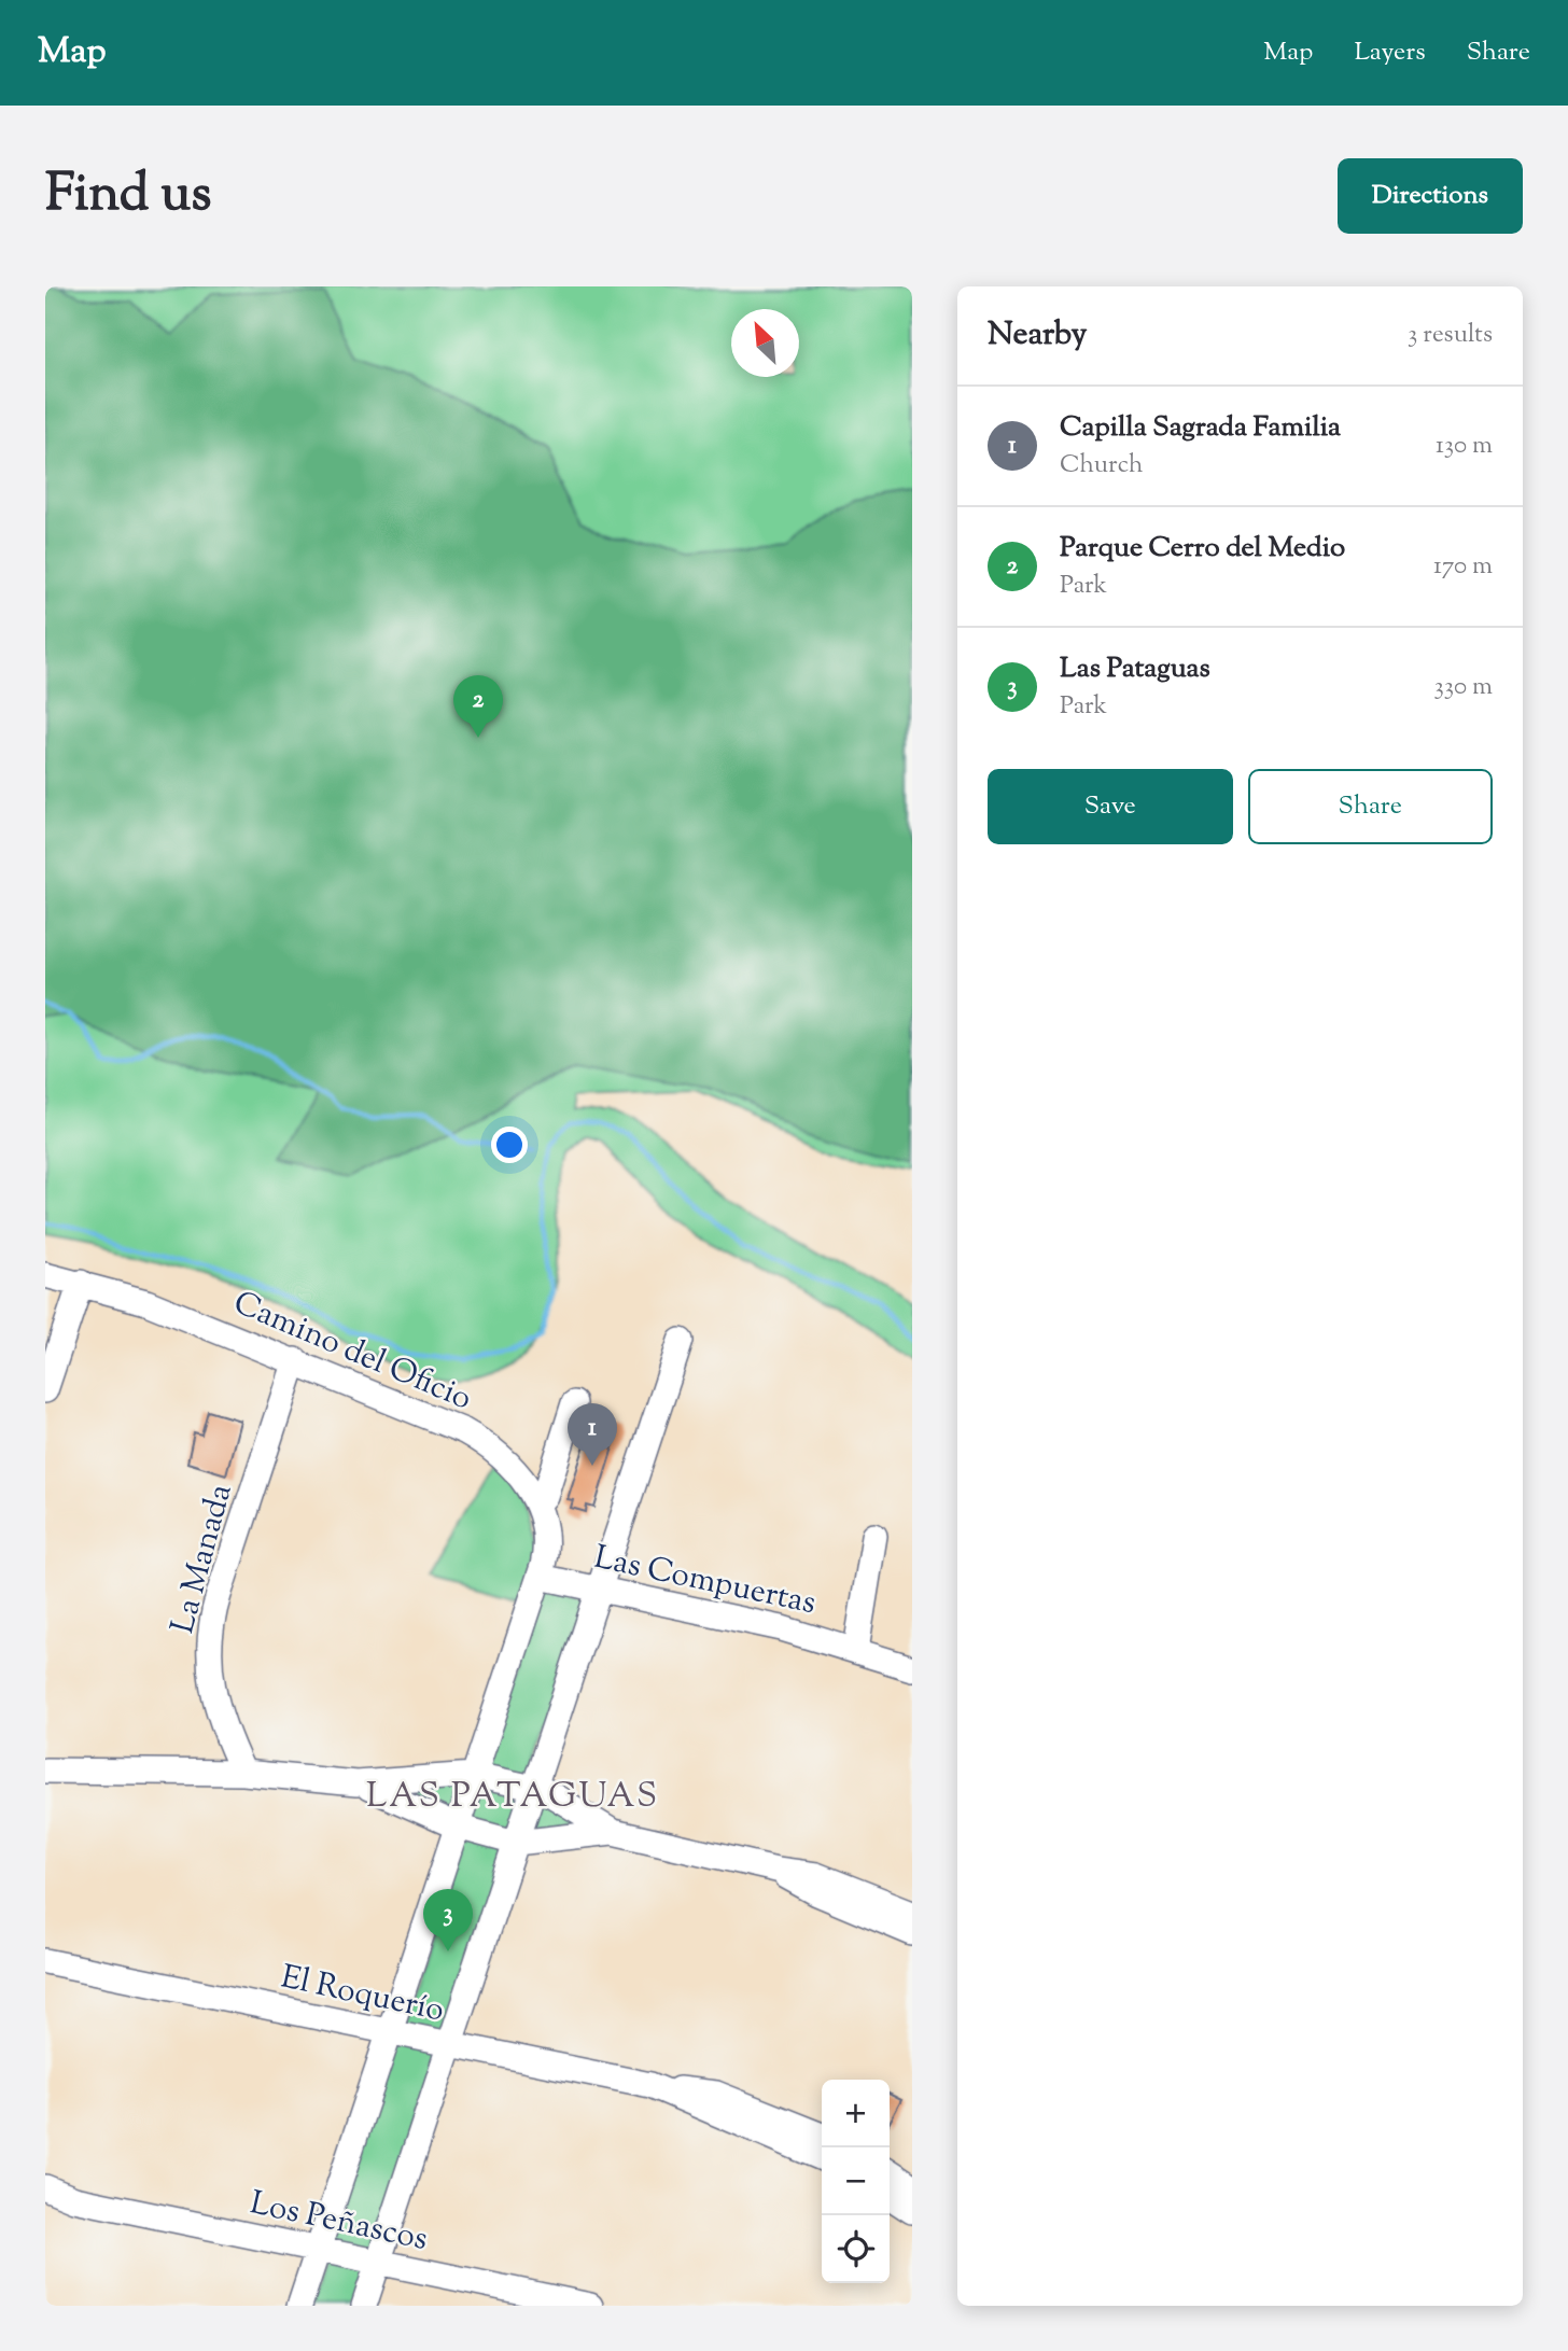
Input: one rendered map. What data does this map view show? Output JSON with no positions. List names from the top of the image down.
{
  "streets": {
    "street": [
      "Camino del Oficio",
      "La Manada",
      "Las Compuertas",
      "El Roquerío",
      "Los Peñascos"
    ]
  },
  "crossings": [
    ["Camino del Oficio", "La Manada"],
    ["Camino del Oficio", "Las Compuertas"],
    ["Camino del Oficio", "El Roquerío"],
    ["Camino del Oficio", "Los Peñascos"]
  ],
  "districts": ["LAS PATAGUAS"],
  "north": "top left",
  "page": {
    "header": "Map",
    "nav": ["Map", "Layers", "Share"],
    "title": "Find us",
    "buttons": [
      "Directions",
      ["Save", "Share"]
    ],
    "heading": ["Nearby", "3 results"],
    "list": [
      {
        "mark": "1",
        "name": "Capilla Sagrada Familia",
        "note": "Church",
        "value": "130 m"
      },
      {
        "mark": "2",
        "name": "Parque Cerro del Medio",
        "note": "Park",
        "value": "170 m"
      },
      {
        "mark": "3",
        "name": "Las Pataguas",
        "note": "Park",
        "value": "330 m"
      }
    ],
    "pins": ["2", "1", "3"],
    "map_buttons": ["+", "−"]
  }
}
